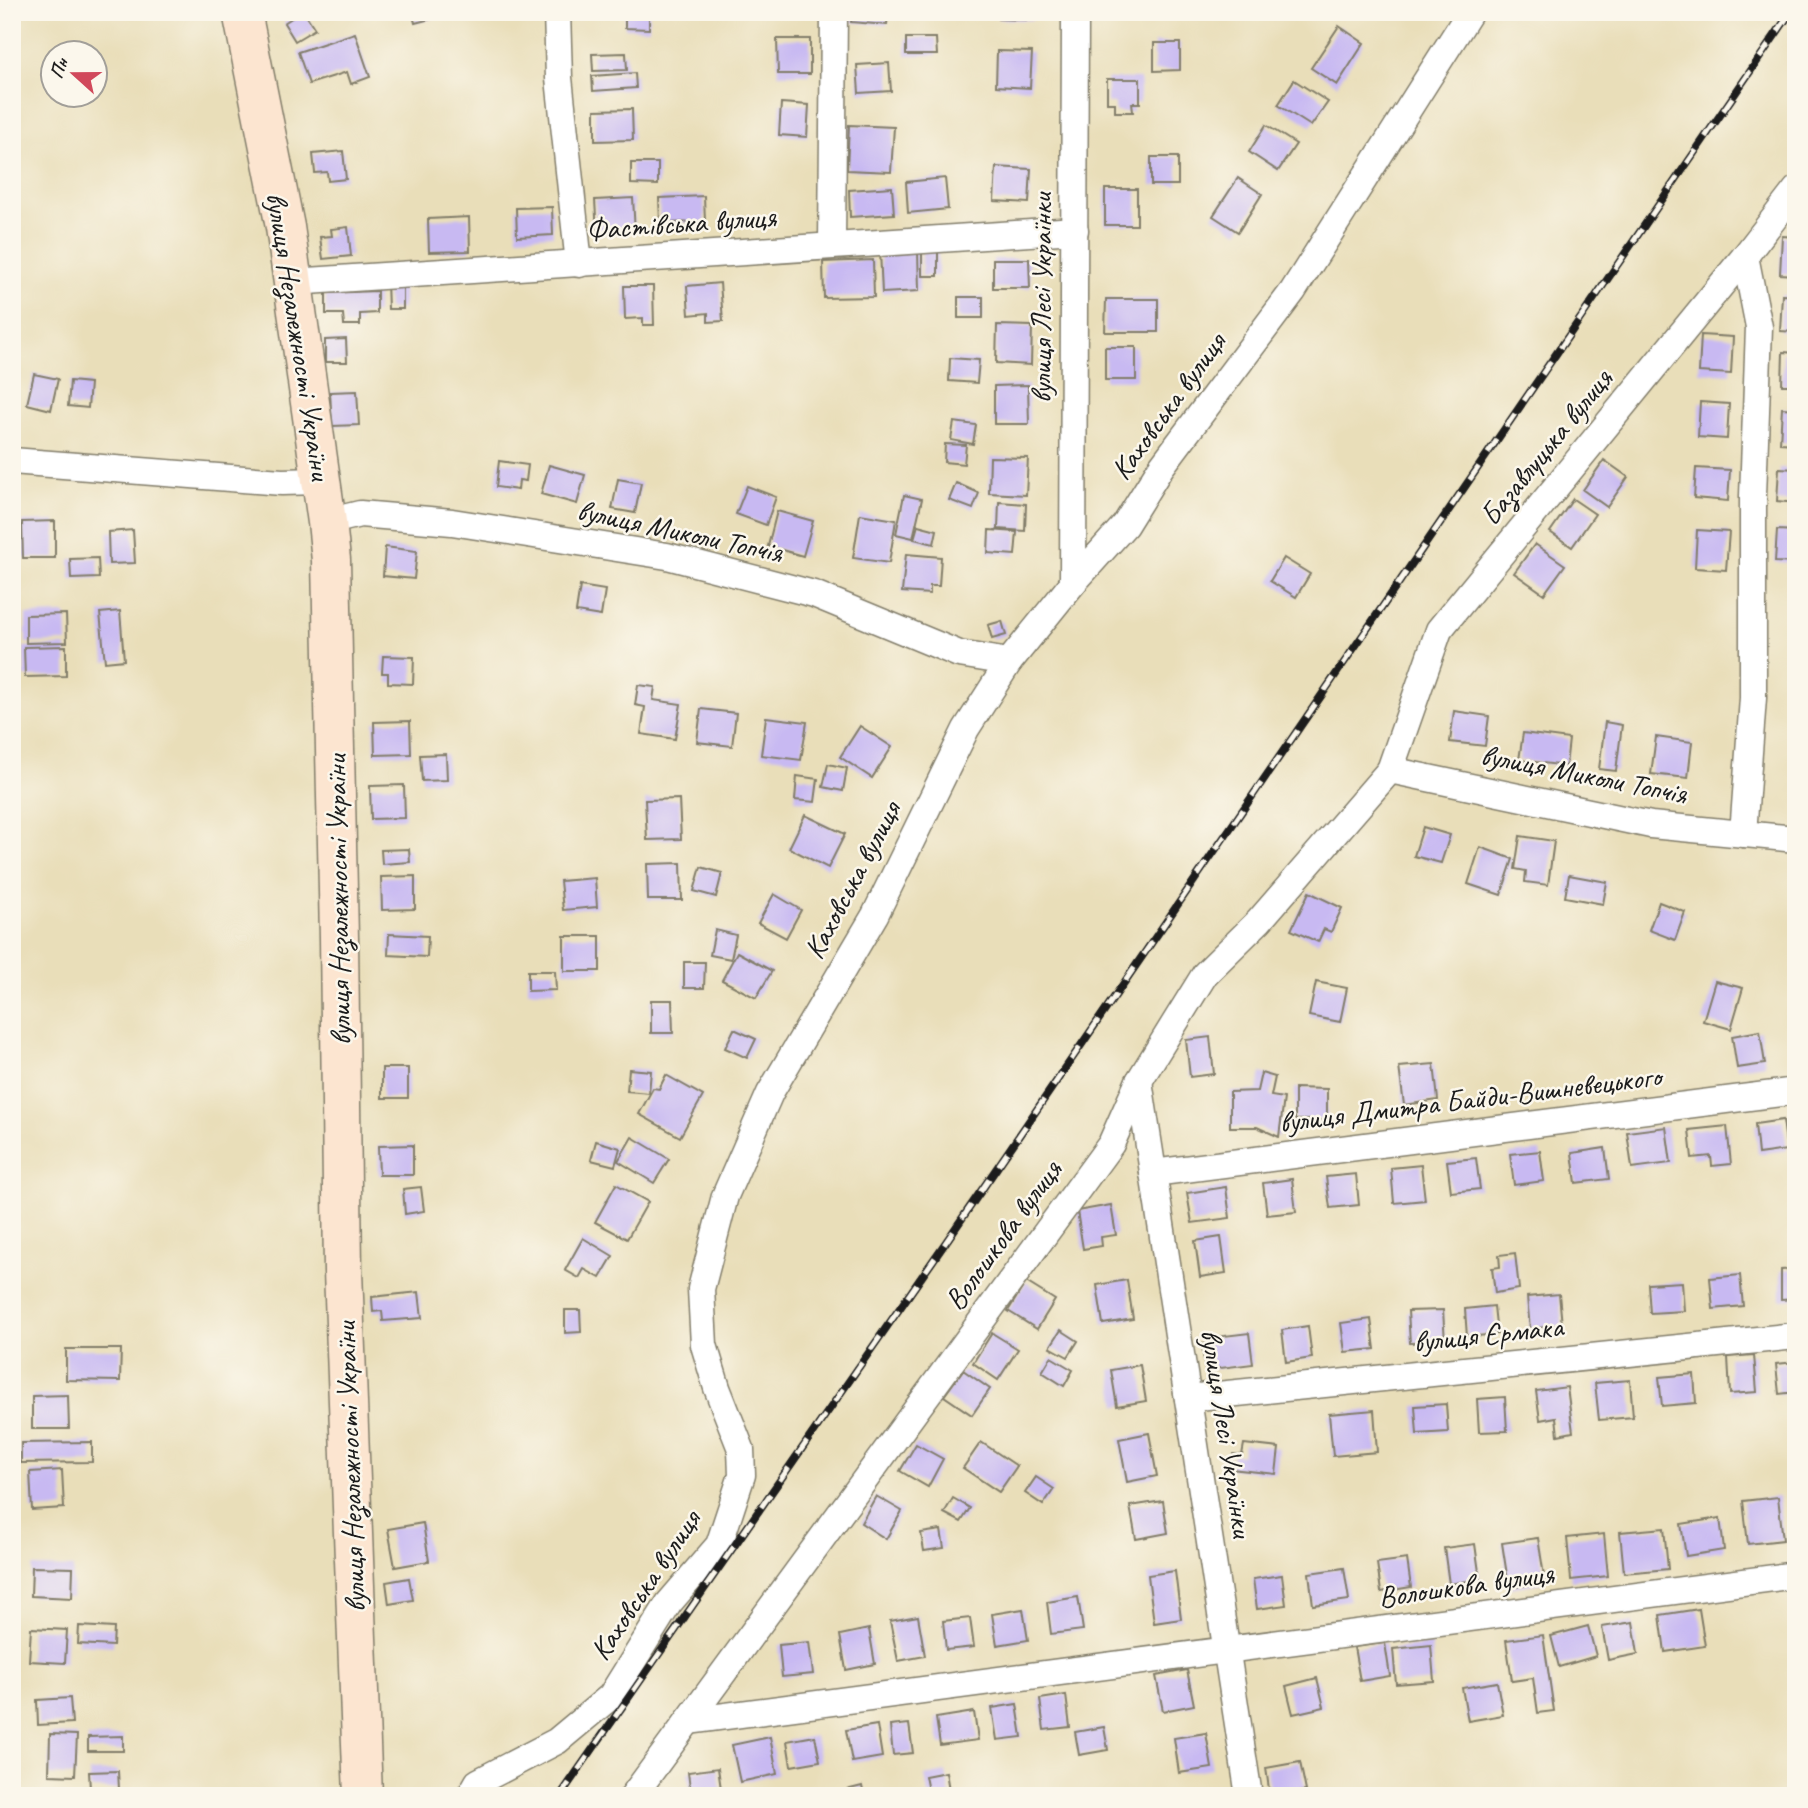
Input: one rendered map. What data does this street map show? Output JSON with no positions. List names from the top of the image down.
{
  "streets": {
    "street": [
      "Фастівська вулиця",
      "вулиця Лесі Українки",
      "вулиця Незалежності України",
      "Каховська вулиця",
      "Базавлуцька вулиця",
      "вулиця Миколи Топчія",
      "вулиця Дмитра Байди-Вишневецького",
      "Волошкова вулиця",
      "вулиця Єрмака"
    ]
  },
  "crossings": [
    ["Фастівська вулиця", "вулиця Лесі Українки"],
    ["Фастівська вулиця", "вулиця Незалежності України"],
    ["вулиця Лесі Українки", "Каховська вулиця"],
    ["вулиця Лесі Українки", "вулиця Дмитра Байди-Вишневецького"],
    ["вулиця Лесі Українки", "Волошкова вулиця"],
    ["вулиця Лесі Українки", "вулиця Єрмака"],
    ["вулиця Незалежності України", "вулиця Миколи Топчія"],
    ["Каховська вулиця", "вулиця Миколи Топчія"],
    ["Базавлуцька вулиця", "вулиця Миколи Топчія"],
    ["Базавлуцька вулиця", "Волошкова вулиця"],
    ["вулиця Миколи Топчія", "Волошкова вулиця"]
  ],
  "north": "left"
}
